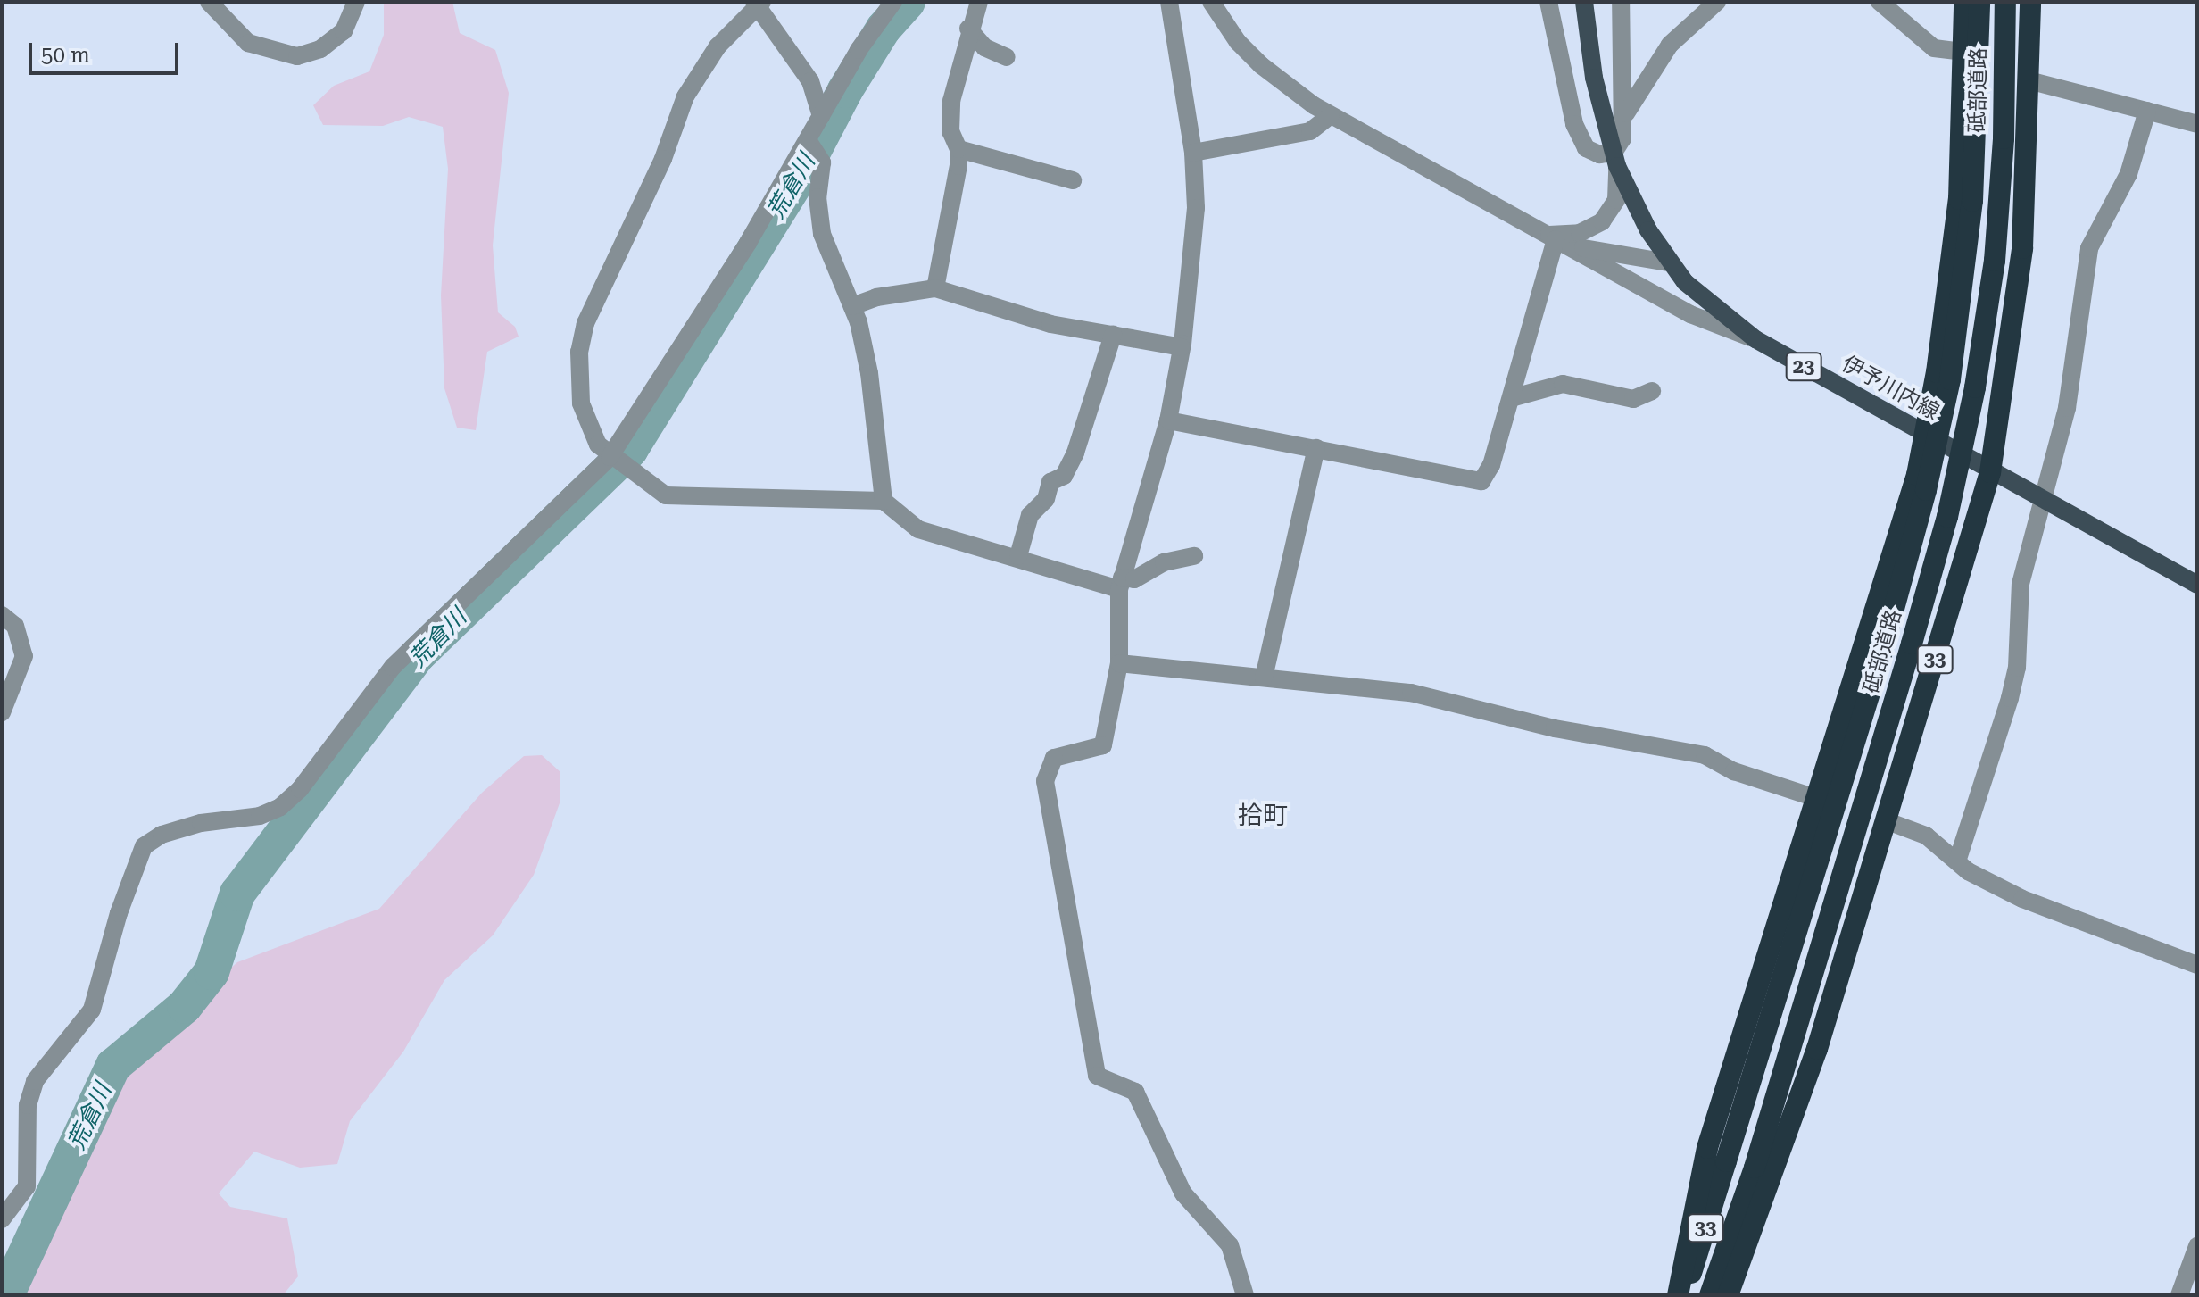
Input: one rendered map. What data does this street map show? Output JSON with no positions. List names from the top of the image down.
{
  "streets": {
    "highway": ["砥部道路", "33"],
    "main road": ["23", "伊予川内線"]
  },
  "crossings": [
    ["伊予川内線", "33"]
  ],
  "districts": ["拾町"],
  "water": ["荒倉川"],
  "scale_bar": "50 m"
}
